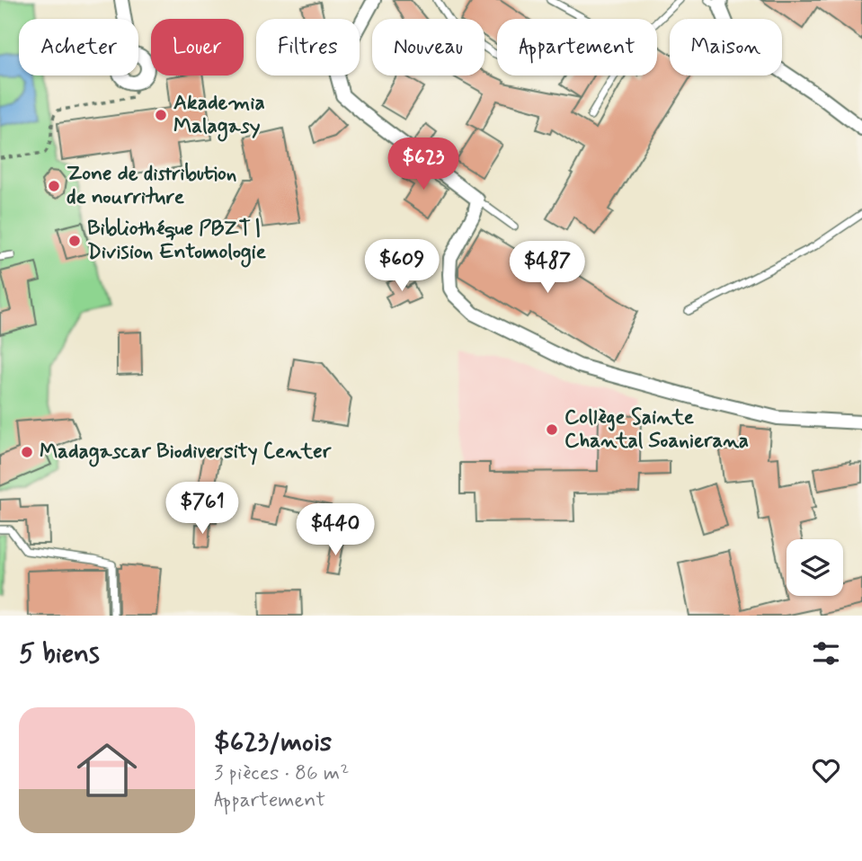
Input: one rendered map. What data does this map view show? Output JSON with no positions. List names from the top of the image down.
{
  "places": [
    "Akademia Malagasy",
    "Zone de distribution de nourriture",
    "Bibliothéque PBZT | Division Entomologie",
    "Collège Sainte Chantal Soanierana",
    "Madagascar Biodiversity Center"
  ],
  "page": {
    "chip": [
      "Acheter",
      "Louer",
      "Filtres",
      "Nouveau",
      "Appartement",
      "Maison"
    ],
    "price": [
      "$623",
      "$609",
      "$487",
      "$761",
      "$440"
    ],
    "heading": "5 biens",
    "list": [
      {
        "name": "$623/mois",
        "note": "3 pièces · 86 m² · Appartement"
      }
    ]
  }
}
